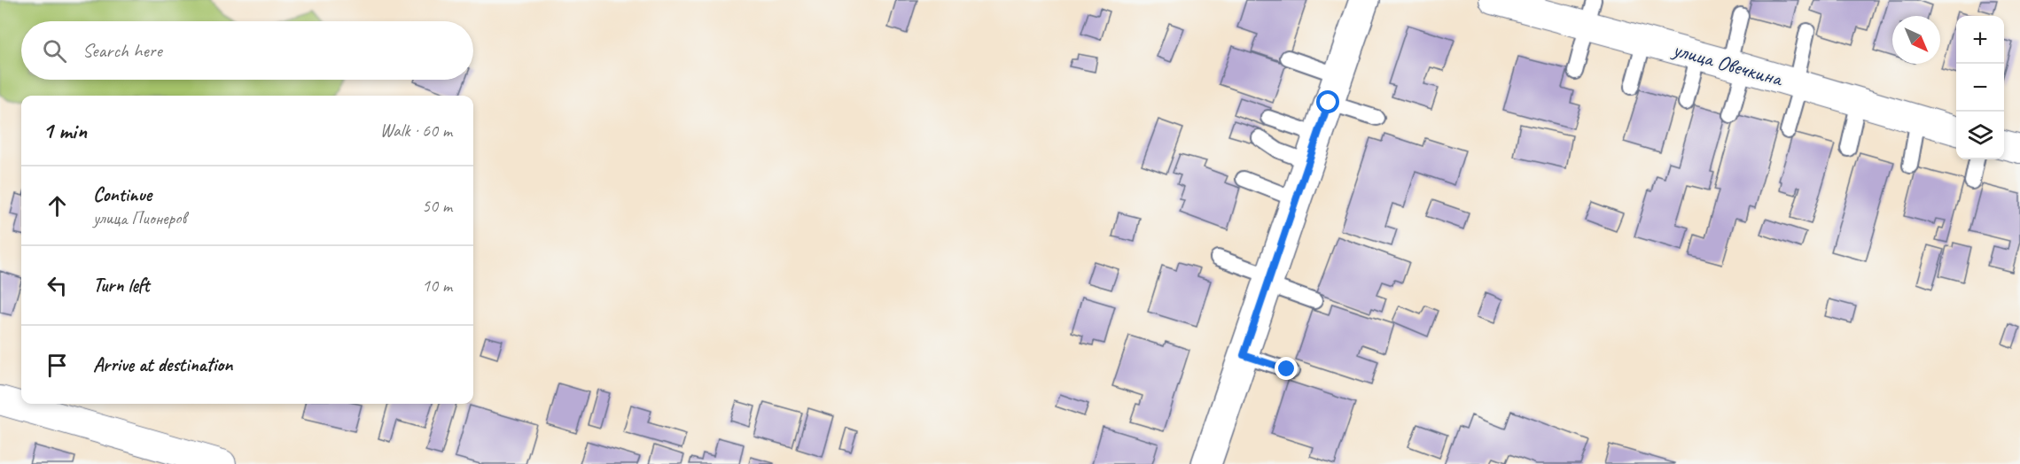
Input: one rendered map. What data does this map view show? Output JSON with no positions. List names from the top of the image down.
{
  "streets": {
    "street": ["улица Овечкина"]
  },
  "north": "bottom right",
  "page": {
    "map_buttons": ["+", "−"],
    "search": "Search here",
    "heading": ["1 min", "Walk · 60 m"],
    "list": [
      ["Continue", "улица Пионеров", "50 m"],
      ["Turn left", "10 m"],
      "Arrive at destination"
    ]
  }
}
